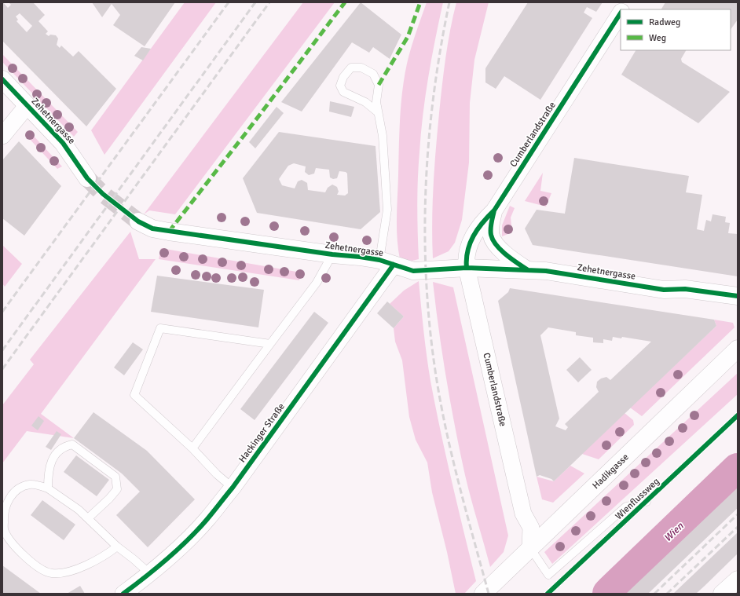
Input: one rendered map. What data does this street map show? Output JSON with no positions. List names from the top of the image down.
{
  "streets": {
    "street": [
      "Zehetnergasse",
      "Cumberlandstraße",
      "Hackinger Straße",
      "Hadikgasse"
    ],
    "cycle path": ["Wienflussweg"]
  },
  "crossings": [
    ["Zehetnergasse", "Cumberlandstraße"],
    ["Zehetnergasse", "Hackinger Straße"],
    ["Cumberlandstraße", "Hadikgasse"]
  ],
  "water": ["Wien"],
  "legend": ["Radweg", "Weg"]
}
